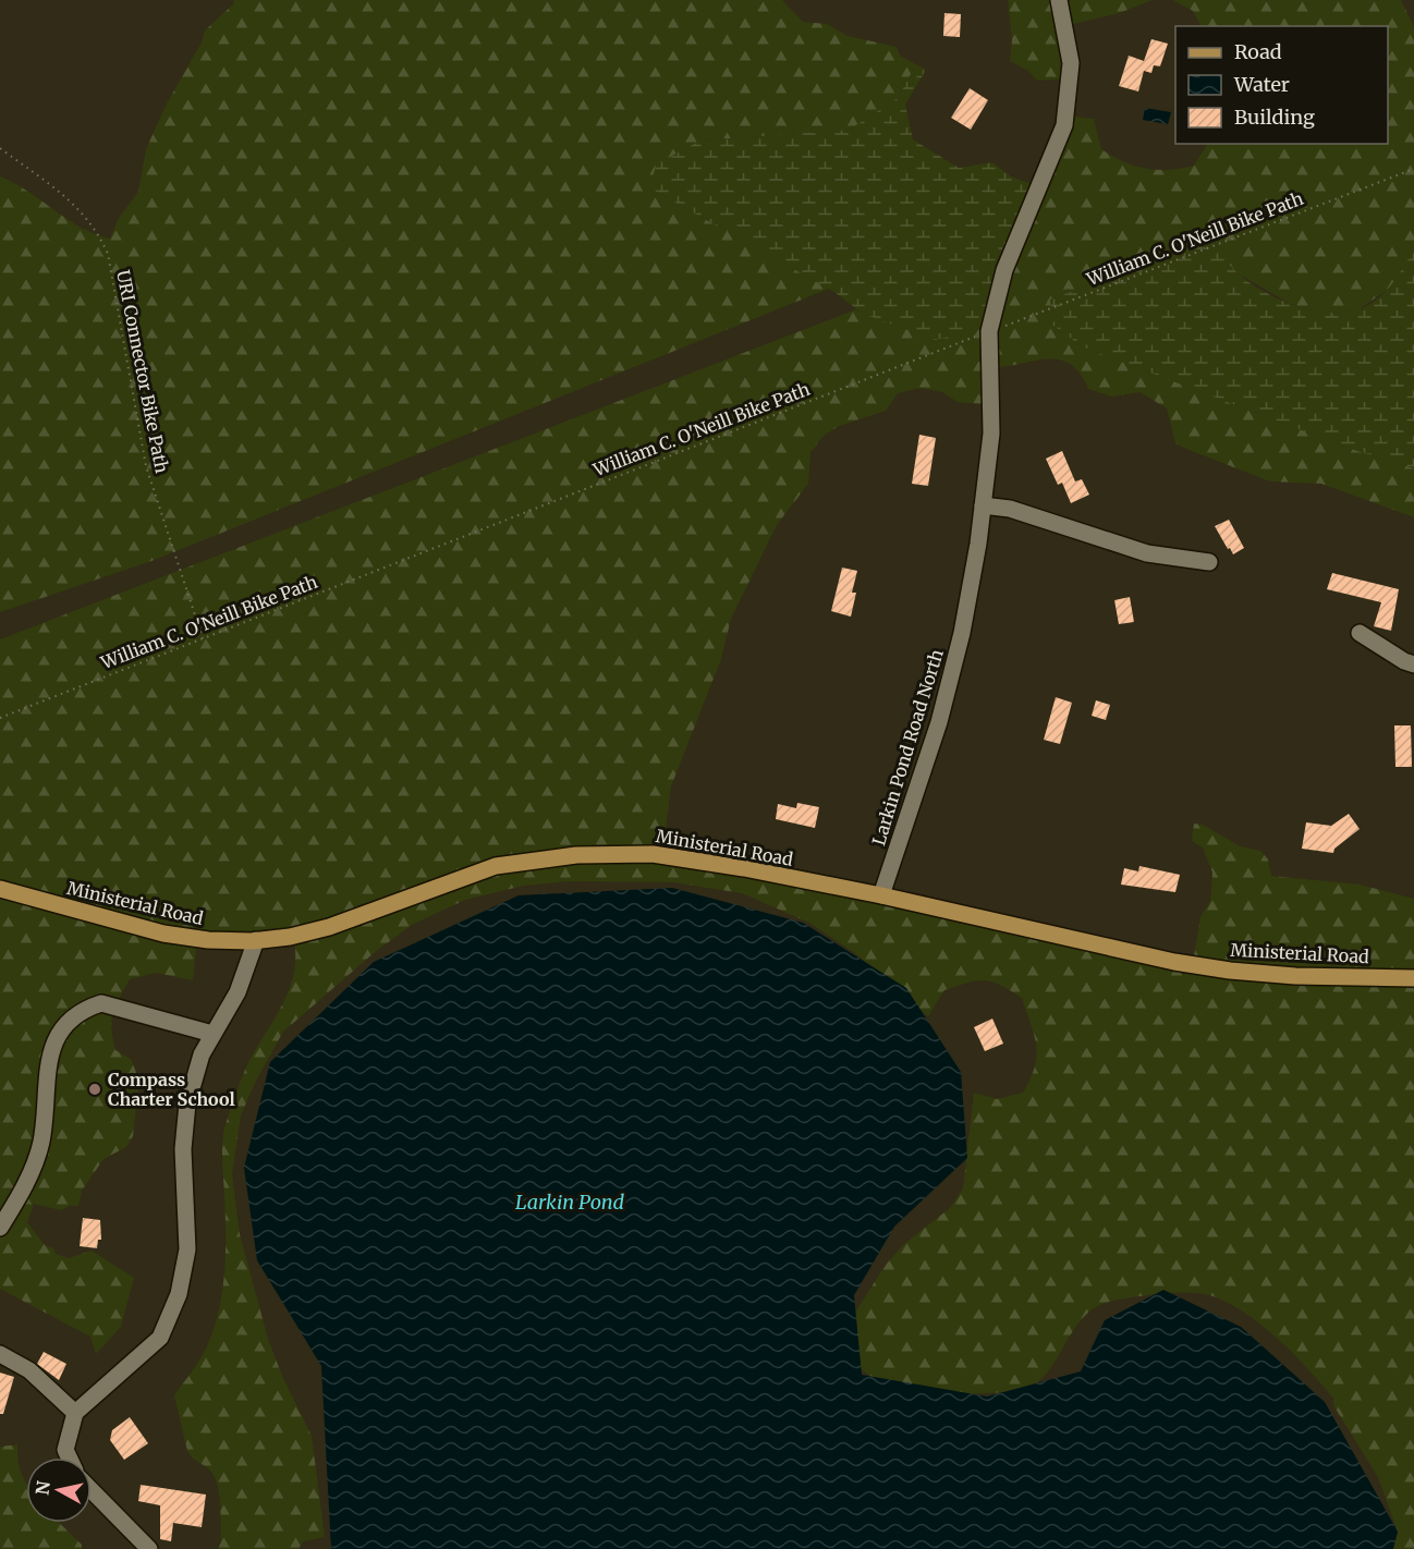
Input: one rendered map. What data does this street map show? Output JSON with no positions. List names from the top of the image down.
{
  "streets": {
    "main road": ["Ministerial Road"],
    "street": ["Larkin Pond Road North"],
    "path": ["William C. O'Neill Bike Path", "URI Connector Bike Path"]
  },
  "crossings": [
    ["William C. O'Neill Bike Path", "URI Connector Bike Path"],
    ["William C. O'Neill Bike Path", "Larkin Pond Road North"],
    ["Larkin Pond Road North", "Ministerial Road"]
  ],
  "water": ["Larkin Pond"],
  "places": ["Compass Charter School"],
  "legend": ["Road", "Water", "Building"],
  "north": "left"
}
